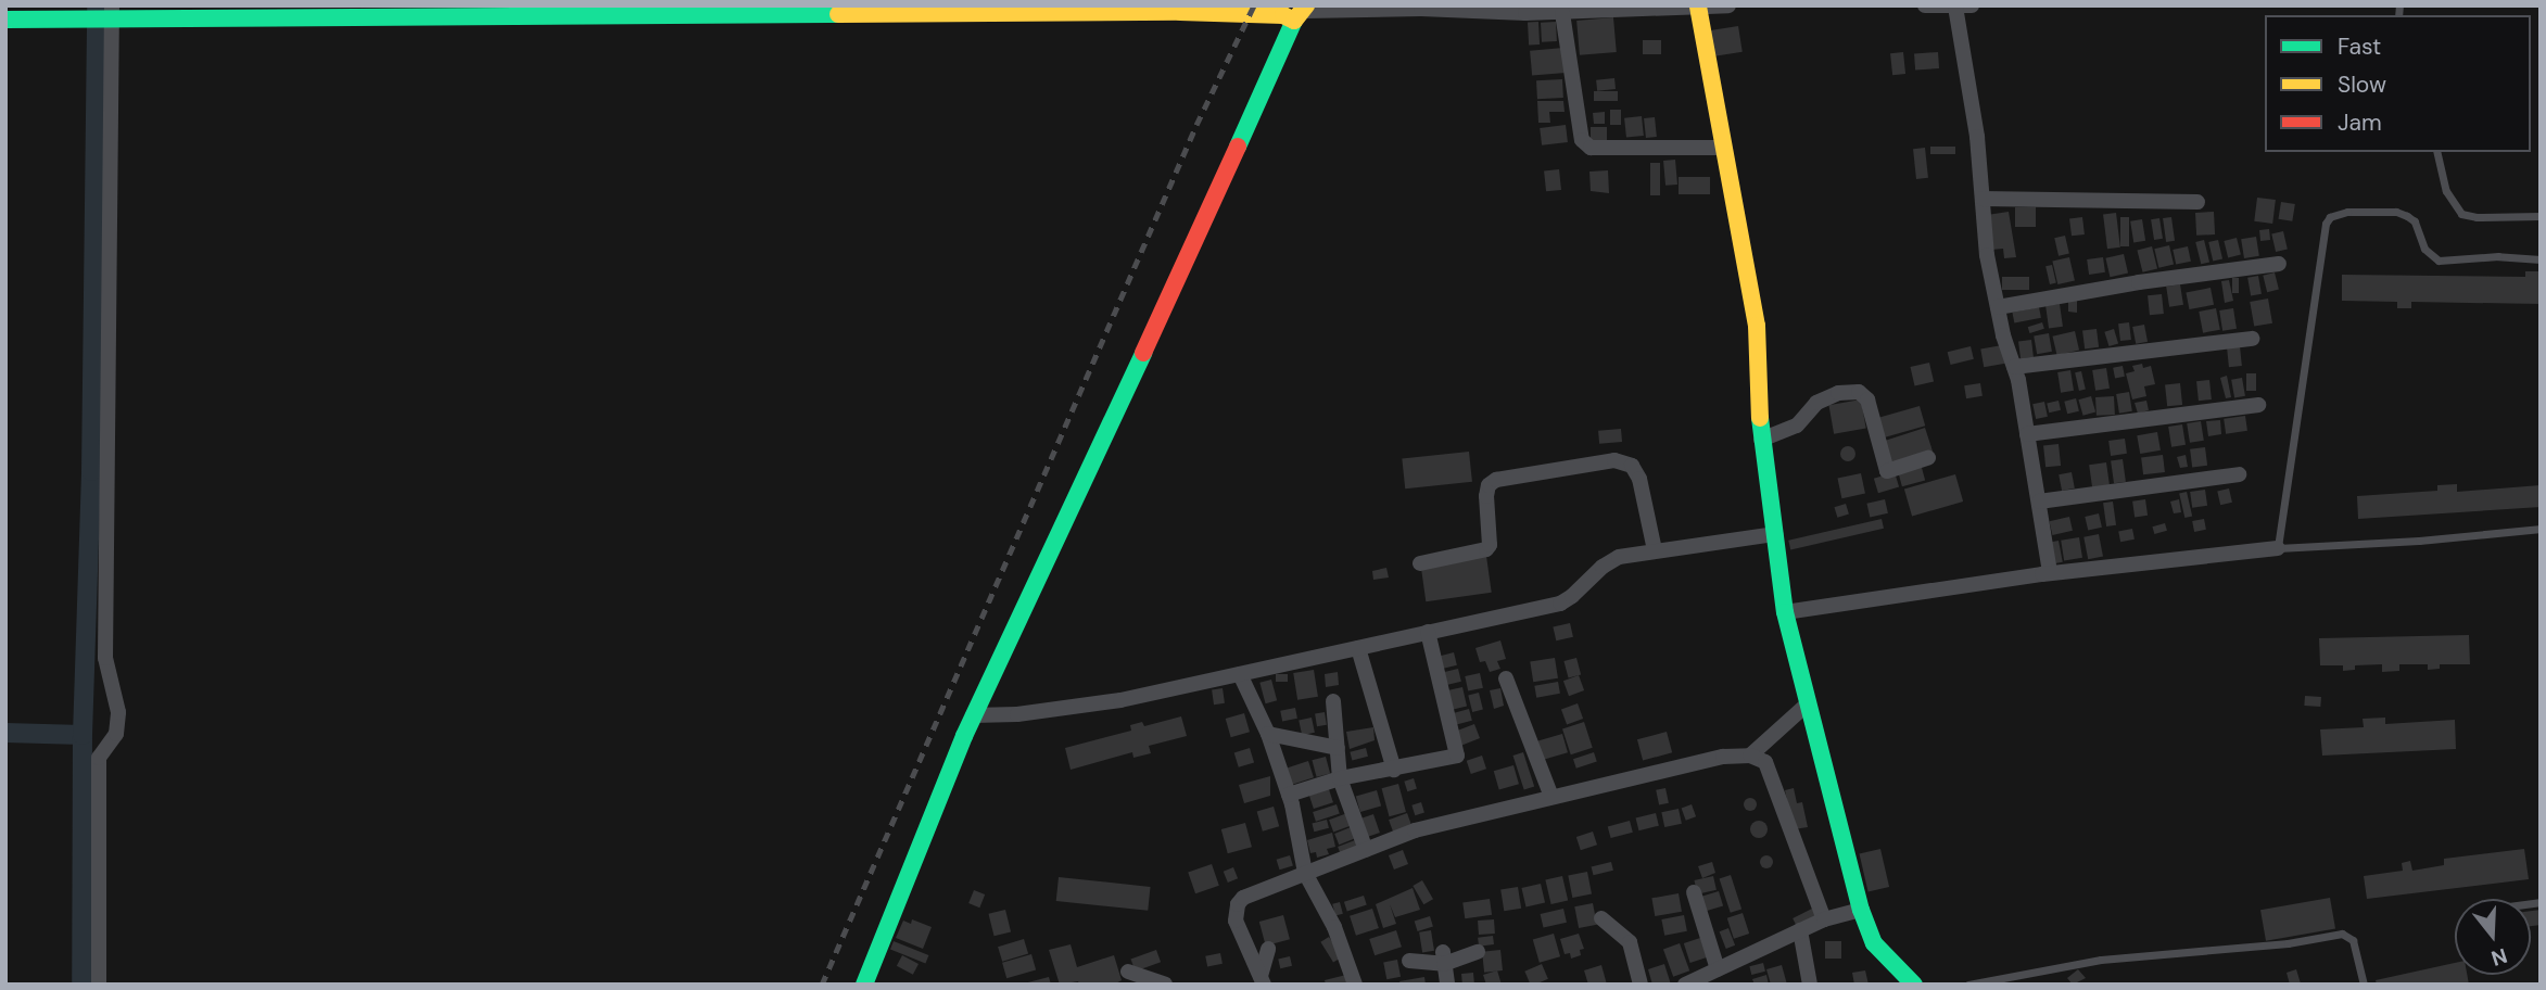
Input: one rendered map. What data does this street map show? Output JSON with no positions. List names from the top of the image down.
{
  "legend": ["Fast", "Slow", "Jam"],
  "north": "bottom"
}
